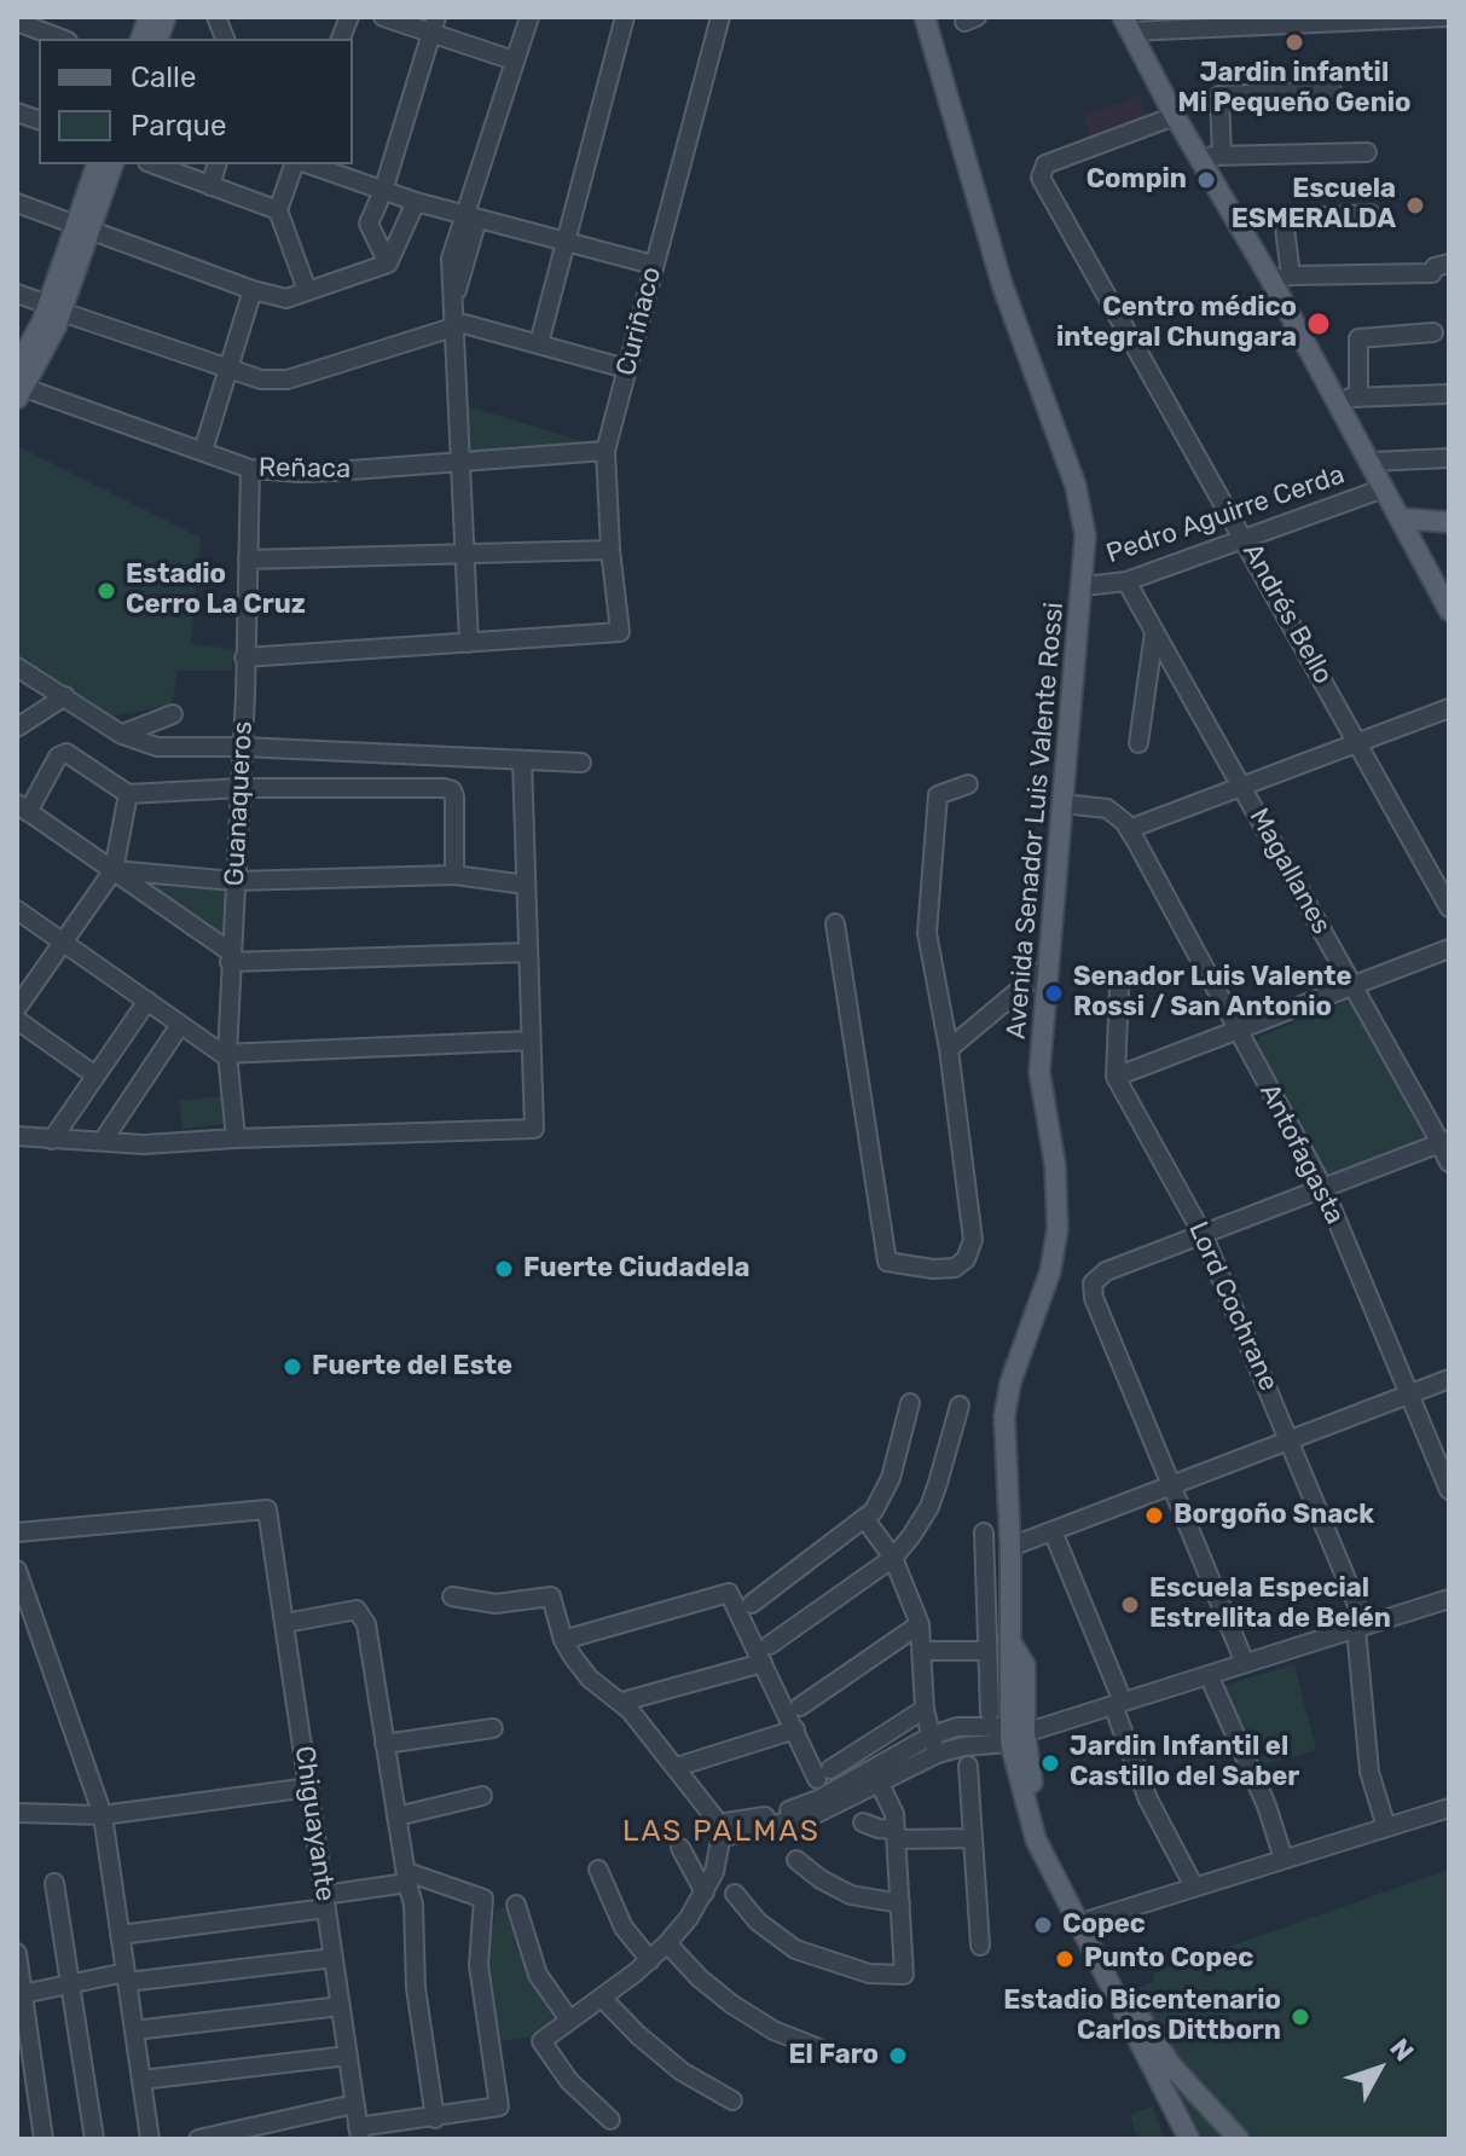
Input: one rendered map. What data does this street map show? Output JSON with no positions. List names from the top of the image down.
{
  "streets": {
    "main road": ["Avenida Senador Luis Valente Rossi"],
    "street": [
      "Curiñaco",
      "Reñaca",
      "Pedro Aguirre Cerda",
      "Andrés Bello",
      "Guanaqueros",
      "Magallanes",
      "Antofagasta",
      "Lord Cochrane",
      "Chiguayante"
    ]
  },
  "crossings": [
    ["Curiñaco", "Reñaca"],
    ["Reñaca", "Guanaqueros"],
    ["Pedro Aguirre Cerda", "Andrés Bello"],
    ["Pedro Aguirre Cerda", "Avenida Senador Luis Valente Rossi"],
    ["Pedro Aguirre Cerda", "Magallanes"]
  ],
  "districts": ["LAS PALMAS"],
  "places": [
    "Jardin infantil Mi Pequeño Genio",
    "Compin",
    "Escuela ESMERALDA",
    "Centro médico integral Chungara",
    "Estadio Cerro La Cruz",
    "Senador Luis Valente Rossi / San Antonio",
    "Fuerte Ciudadela",
    "Fuerte del Este",
    "Borgoño Snack",
    "Escuela Especial Estrellita de Belén",
    "Jardin Infantil el Castillo del Saber",
    "Copec",
    "Punto Copec",
    "Estadio Bicentenario Carlos Dittborn",
    "El Faro"
  ],
  "legend": ["Calle", "Parque"],
  "north": "top right"
}
